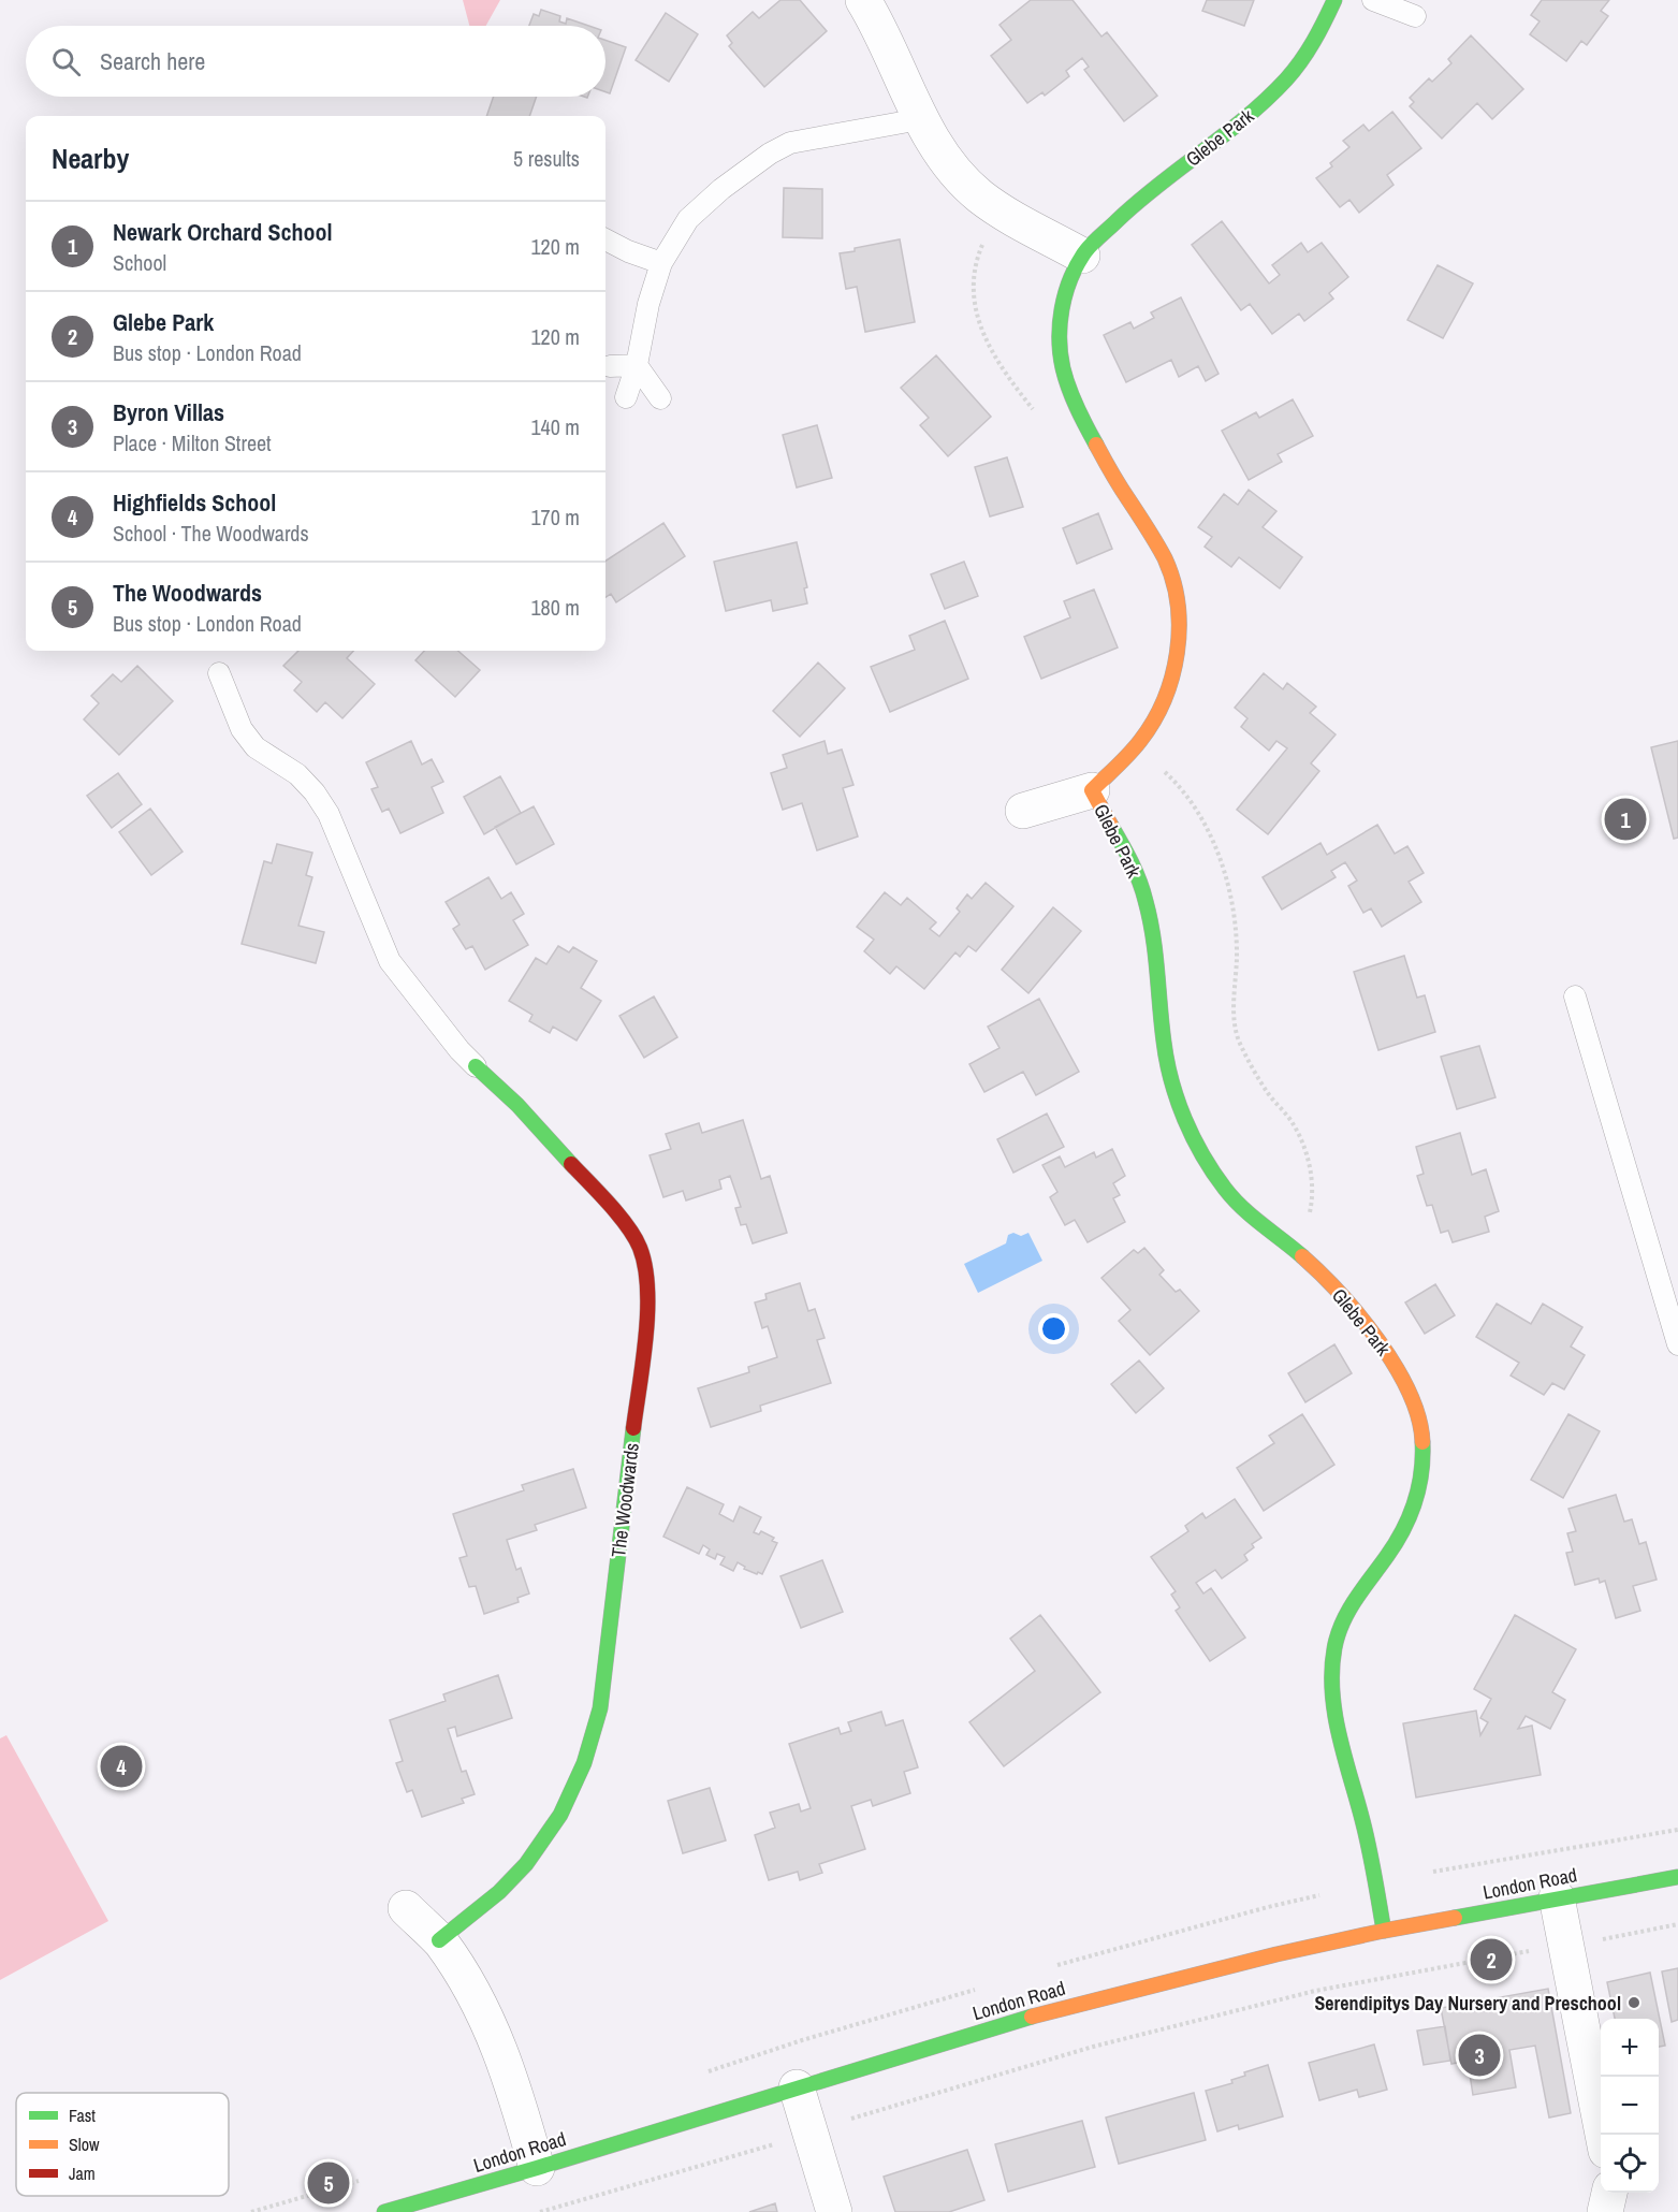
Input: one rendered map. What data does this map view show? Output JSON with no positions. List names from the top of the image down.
{
  "streets": {
    "street": ["Glebe Park", "The Woodwards", "London Road"]
  },
  "crossings": [
    ["Glebe Park", "London Road"]
  ],
  "places": ["Serendipitys Day Nursery and Preschool"],
  "legend": ["Fast", "Slow", "Jam"],
  "page": {
    "search": "Search here",
    "heading": ["Nearby", "5 results"],
    "list": [
      {
        "mark": "1",
        "name": "Newark Orchard School",
        "note": "School",
        "value": "120 m"
      },
      {
        "mark": "2",
        "name": "Glebe Park",
        "note": "Bus stop · London Road",
        "value": "120 m"
      },
      {
        "mark": "3",
        "name": "Byron Villas",
        "note": "Place · Milton Street",
        "value": "140 m"
      },
      {
        "mark": "4",
        "name": "Highfields School",
        "note": "School · The Woodwards",
        "value": "170 m"
      },
      {
        "mark": "5",
        "name": "The Woodwards",
        "note": "Bus stop · London Road",
        "value": "180 m"
      }
    ],
    "pins": [
      "1",
      "4",
      "2",
      "3",
      "5"
    ],
    "map_buttons": ["+", "−"]
  }
}
